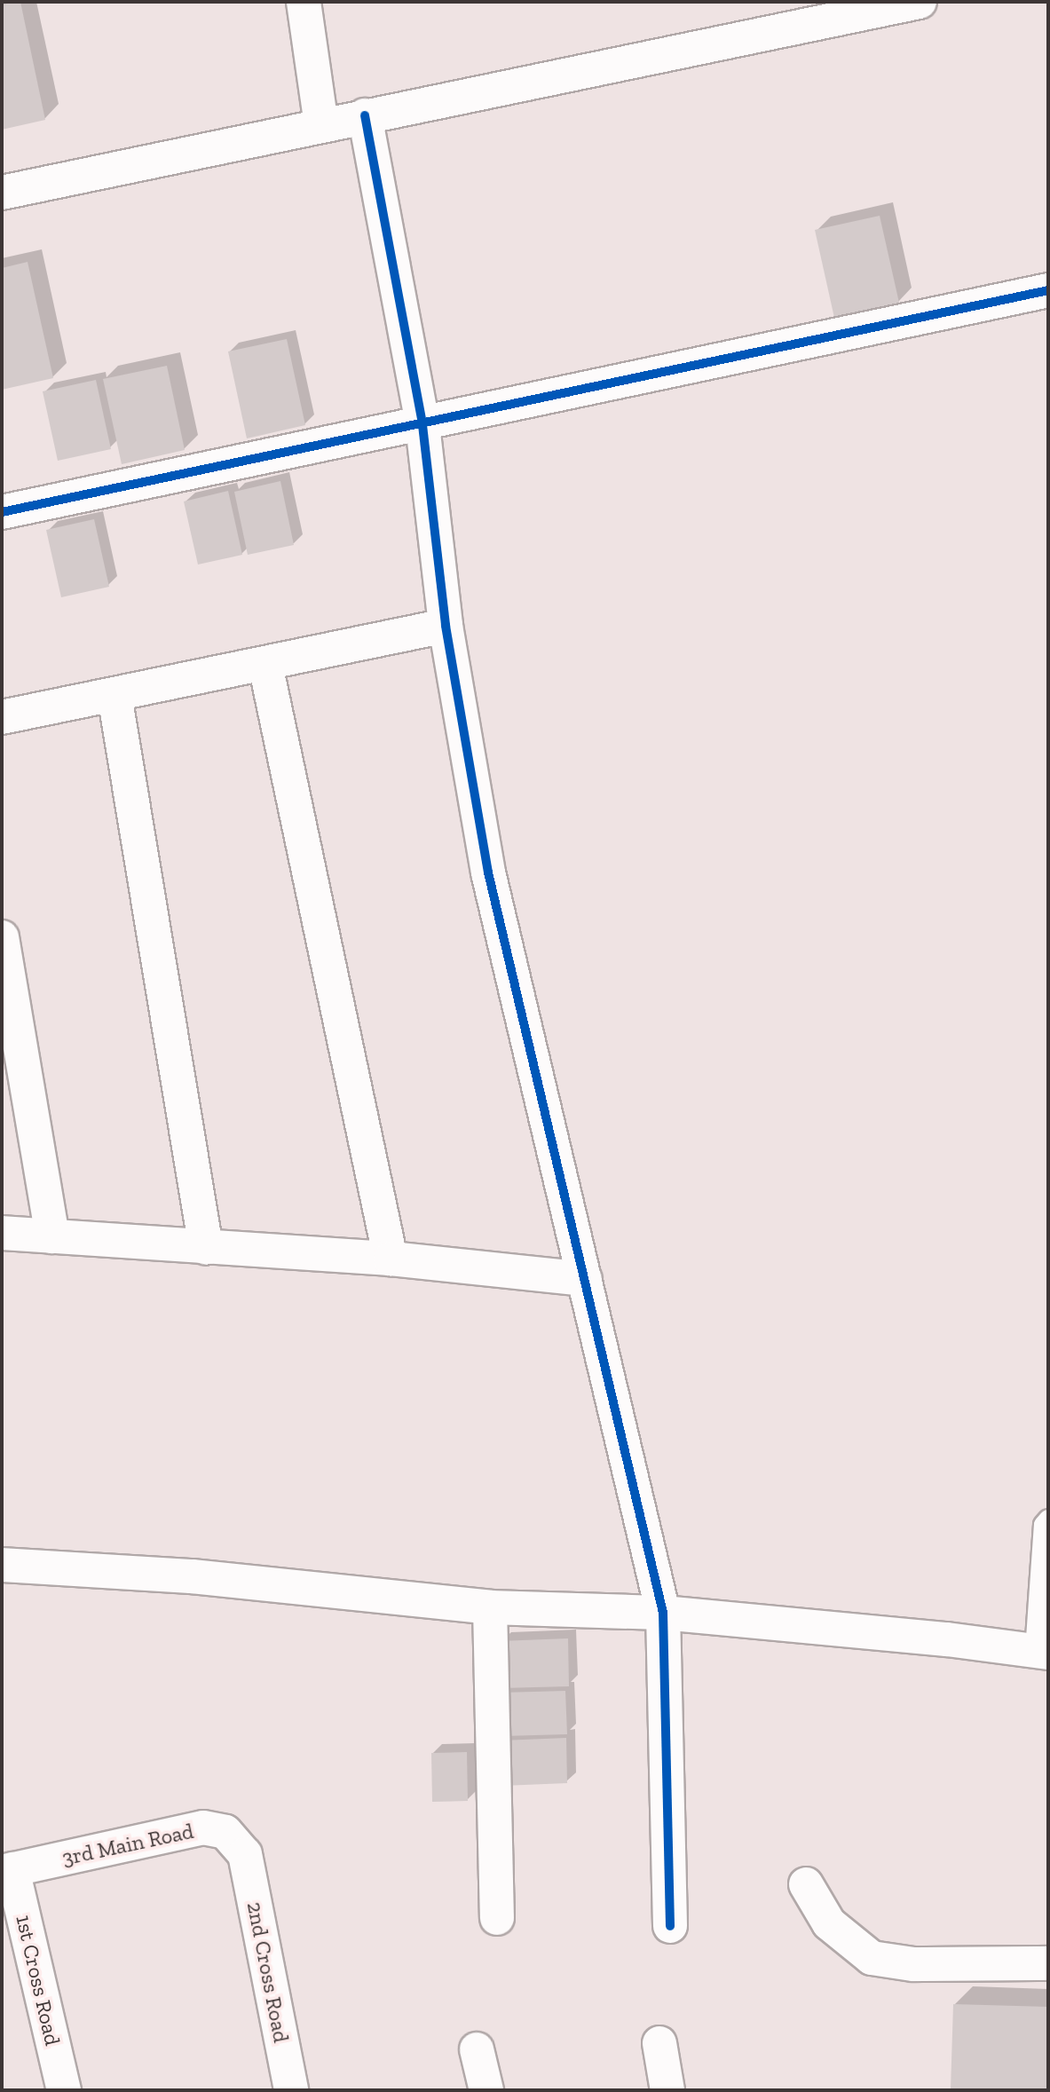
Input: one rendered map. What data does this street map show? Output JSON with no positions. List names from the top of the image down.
{
  "streets": {
    "street": ["3rd Main Road", "2nd Cross Road", "1st Cross Road"]
  },
  "crossings": [
    ["3rd Main Road", "2nd Cross Road"],
    ["3rd Main Road", "1st Cross Road"]
  ]
}
